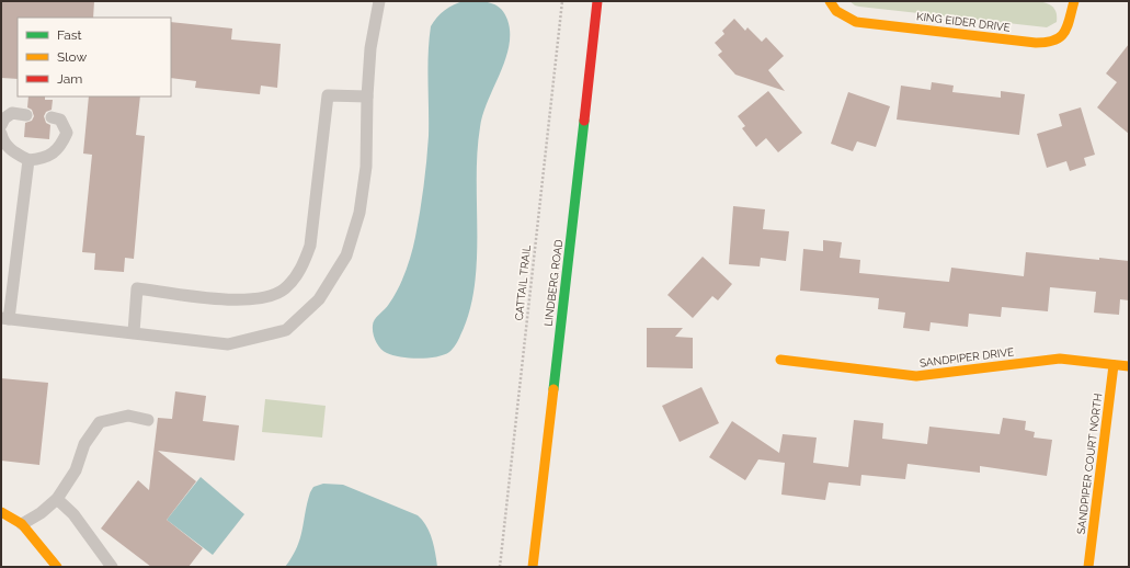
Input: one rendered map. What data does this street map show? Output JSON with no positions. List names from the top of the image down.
{
  "streets": {
    "street": [
      "KING EIDER DRIVE",
      "LINDBERG ROAD",
      "SANDPIPER DRIVE",
      "SANDPIPER COURT NORTH"
    ],
    "path": ["CATTAIL TRAIL"]
  },
  "crossings": [
    ["SANDPIPER DRIVE", "SANDPIPER COURT NORTH"]
  ],
  "legend": ["Fast", "Slow", "Jam"]
}
